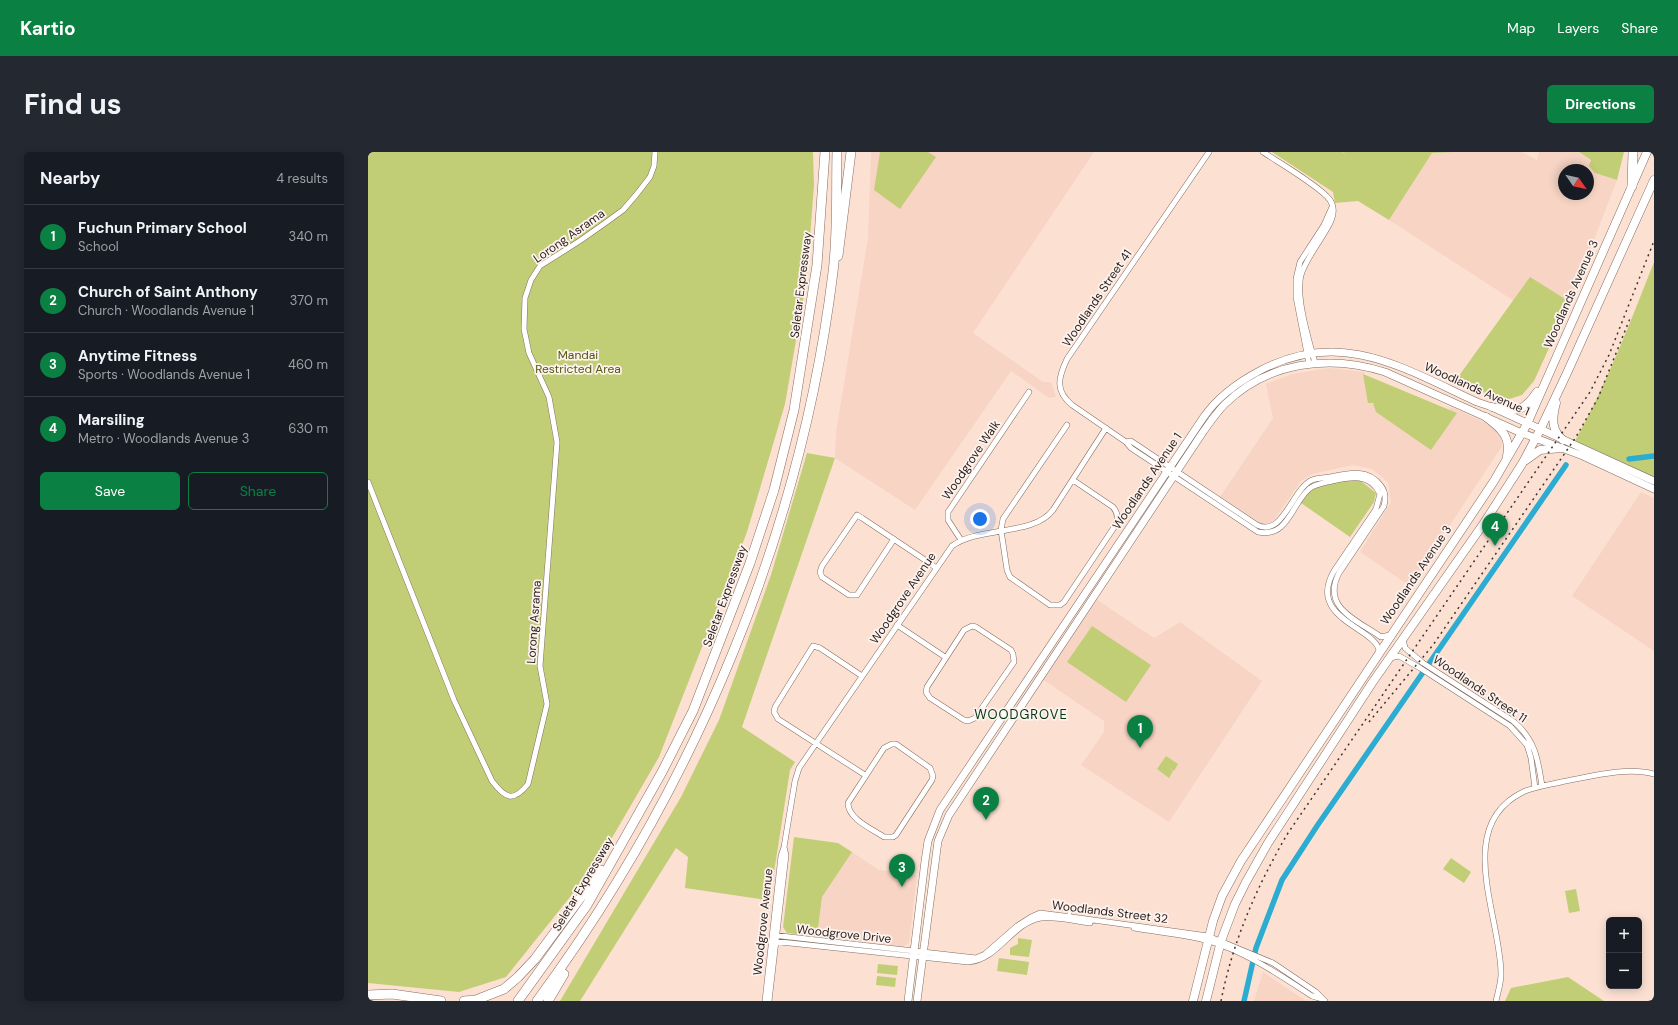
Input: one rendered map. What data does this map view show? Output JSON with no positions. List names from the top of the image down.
{
  "streets": {
    "highway": ["Seletar Expressway"],
    "main road": ["Woodlands Avenue 3", "Woodlands Avenue 1"],
    "street": [
      "Lorong Asrama",
      "Woodlands Street 41",
      "Woodgrove Walk",
      "Woodgrove Avenue",
      "Woodlands Street 11",
      "Woodlands Street 32",
      "Woodgrove Drive"
    ]
  },
  "crossings": [
    ["Woodlands Avenue 3", "Woodlands Avenue 1"],
    ["Woodlands Avenue 3", "Woodlands Street 11"],
    ["Woodlands Avenue 3", "Woodlands Street 32"],
    ["Woodlands Street 41", "Woodlands Avenue 1"],
    ["Woodlands Street 41", "Woodgrove Avenue"],
    ["Woodlands Avenue 1", "Woodlands Street 32"],
    ["Woodlands Avenue 1", "Woodgrove Drive"],
    ["Woodgrove Walk", "Woodgrove Avenue"],
    ["Woodgrove Avenue", "Woodgrove Drive"],
    ["Woodlands Street 32", "Woodgrove Drive"]
  ],
  "districts": ["WOODGROVE"],
  "parks": ["Mandai Restricted Area"],
  "north": "bottom right",
  "page": {
    "header": "Kartio",
    "nav": ["Map", "Layers", "Share"],
    "buttons": [
      "Directions",
      ["Save", "Share"]
    ],
    "title": "Find us",
    "heading": ["Nearby", "4 results"],
    "list": [
      {
        "mark": "1",
        "name": "Fuchun Primary School",
        "note": "School",
        "value": "340 m"
      },
      {
        "mark": "2",
        "name": "Church of Saint Anthony",
        "note": "Church · Woodlands Avenue 1",
        "value": "370 m"
      },
      {
        "mark": "3",
        "name": "Anytime Fitness",
        "note": "Sports · Woodlands Avenue 1",
        "value": "460 m"
      },
      {
        "mark": "4",
        "name": "Marsiling",
        "note": "Metro · Woodlands Avenue 3",
        "value": "630 m"
      }
    ],
    "pins": [
      "4",
      "1",
      "2",
      "3"
    ],
    "map_buttons": ["+", "−"]
  }
}
